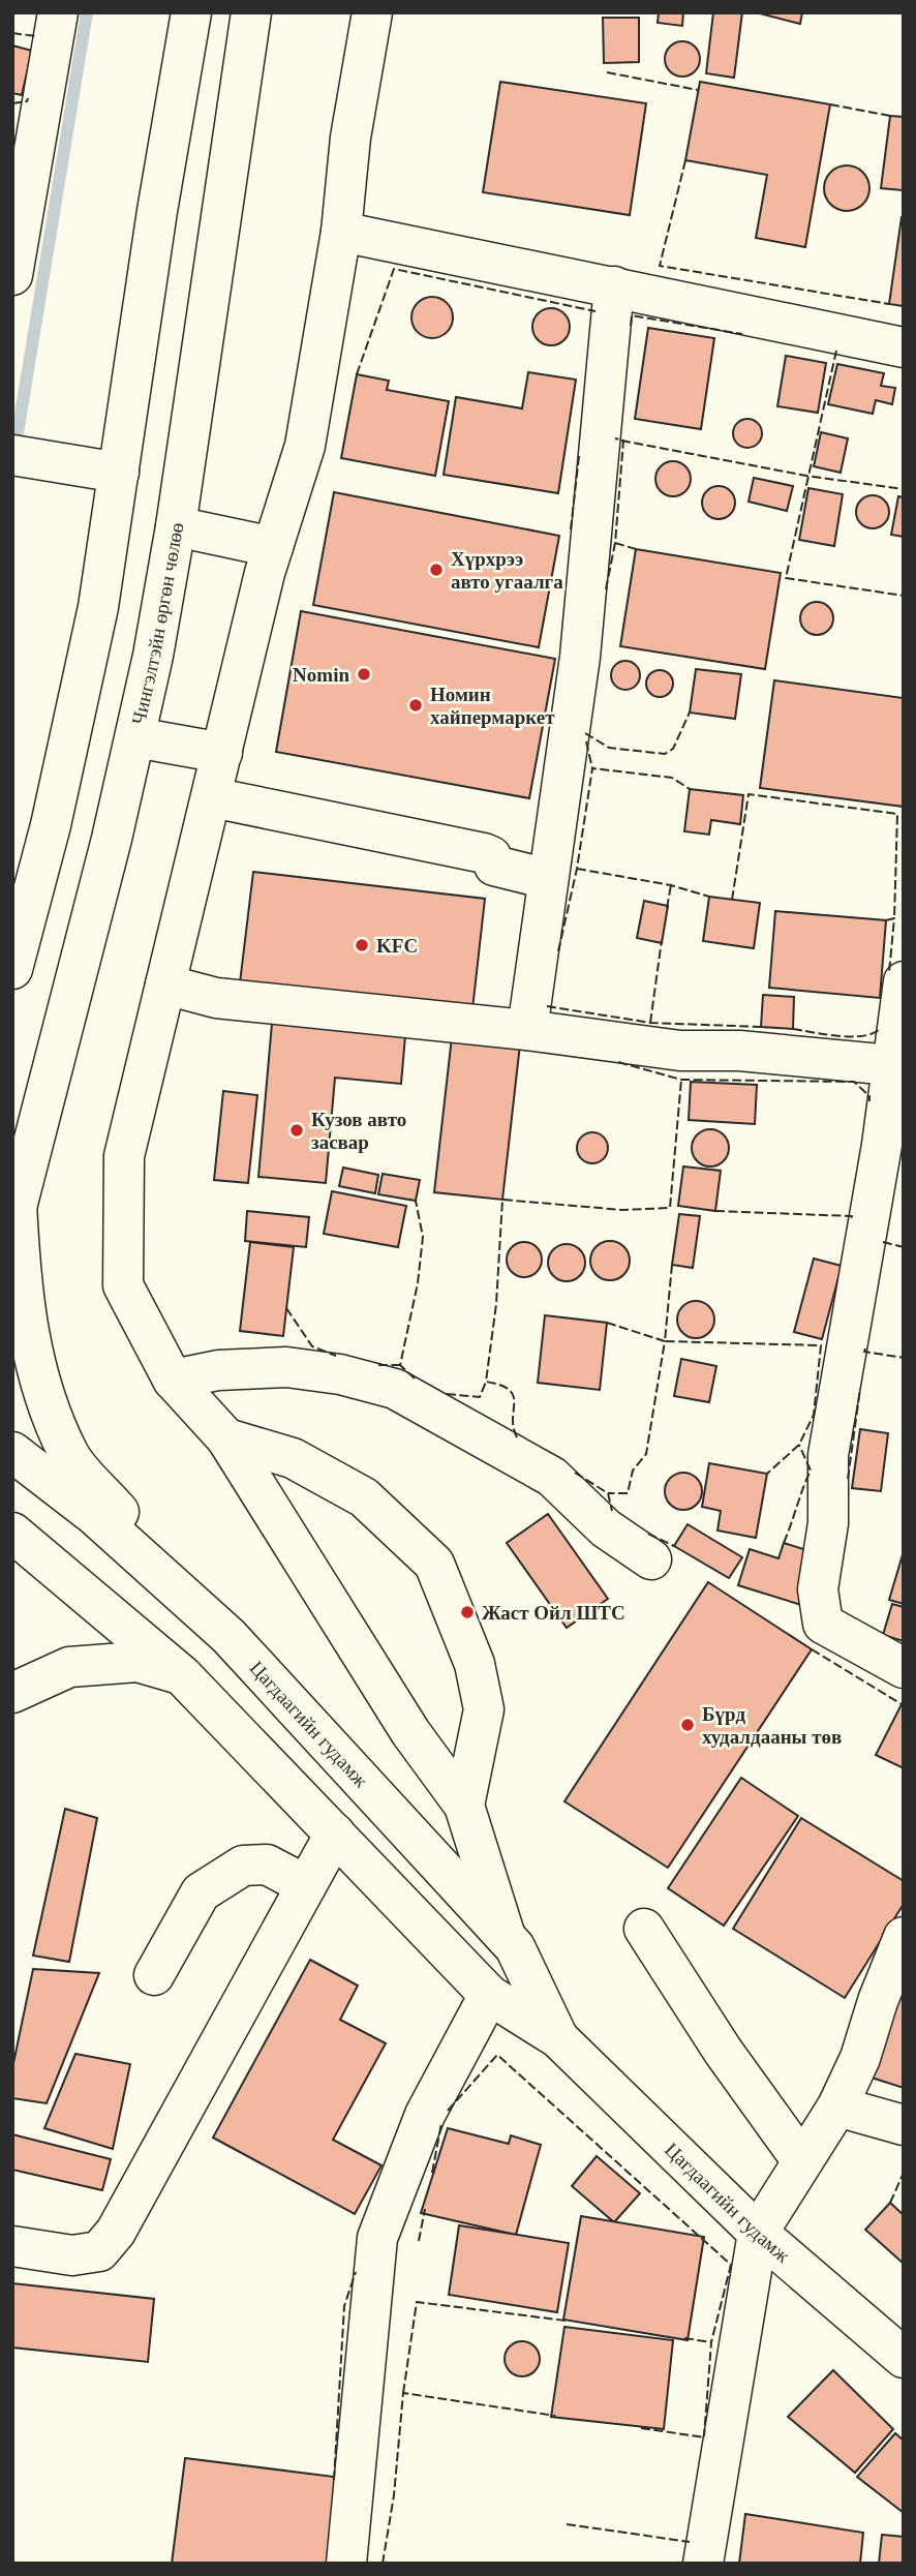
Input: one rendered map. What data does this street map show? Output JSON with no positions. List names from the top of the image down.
{
  "streets": {
    "street": ["Чингэлтэйн өргөн чөлөө", "Цагдаагийн гудамж"]
  },
  "crossings": [
    ["Чингэлтэйн өргөн чөлөө", "Цагдаагийн гудамж"]
  ],
  "places": [
    "Хүрхрээ авто угаалга",
    "Nomin",
    "Номин хайпермаркет",
    "KFC",
    "Кузов авто засвар",
    "Жаст Ойл ШТС",
    "Бүрд худалдааны төв"
  ]
}
